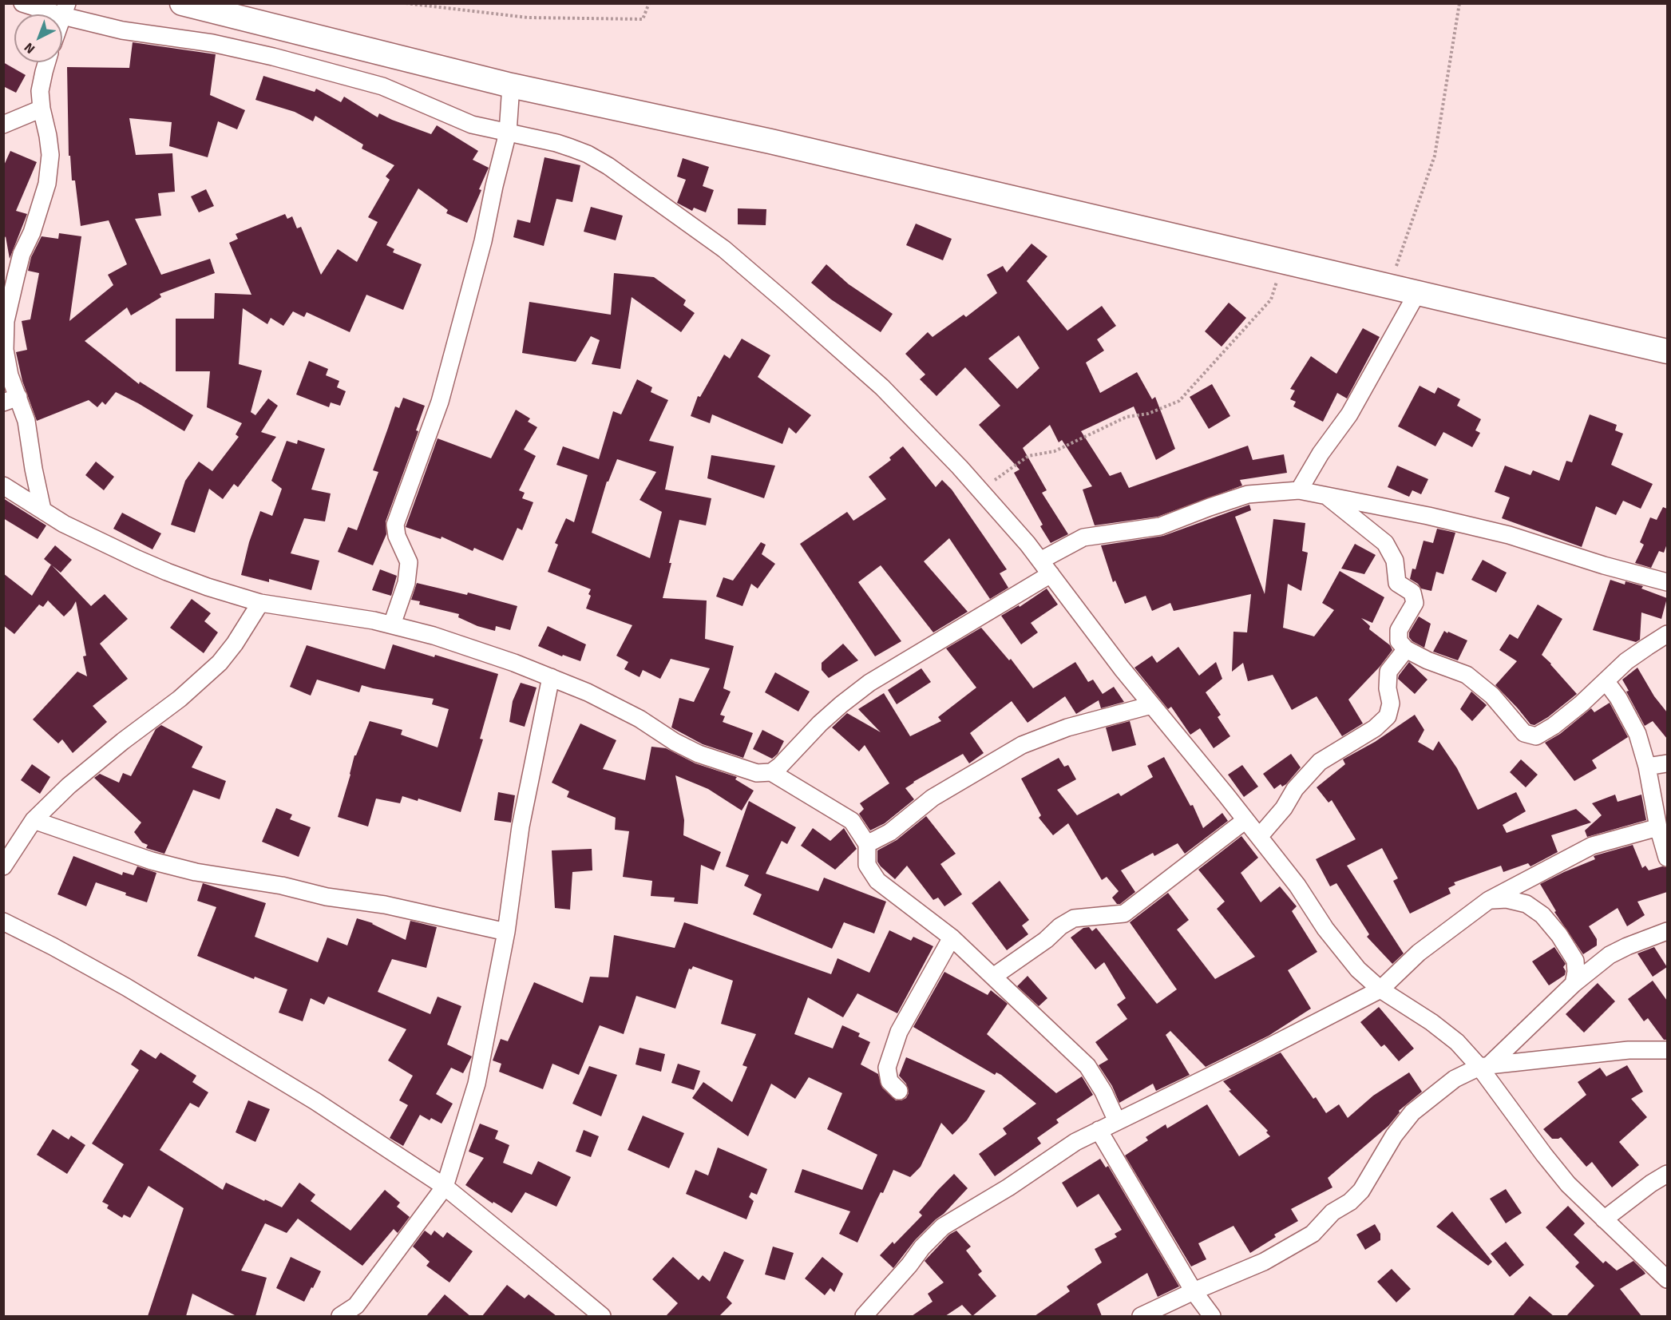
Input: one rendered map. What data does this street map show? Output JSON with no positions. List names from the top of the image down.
{
  "north": "bottom left"
}
